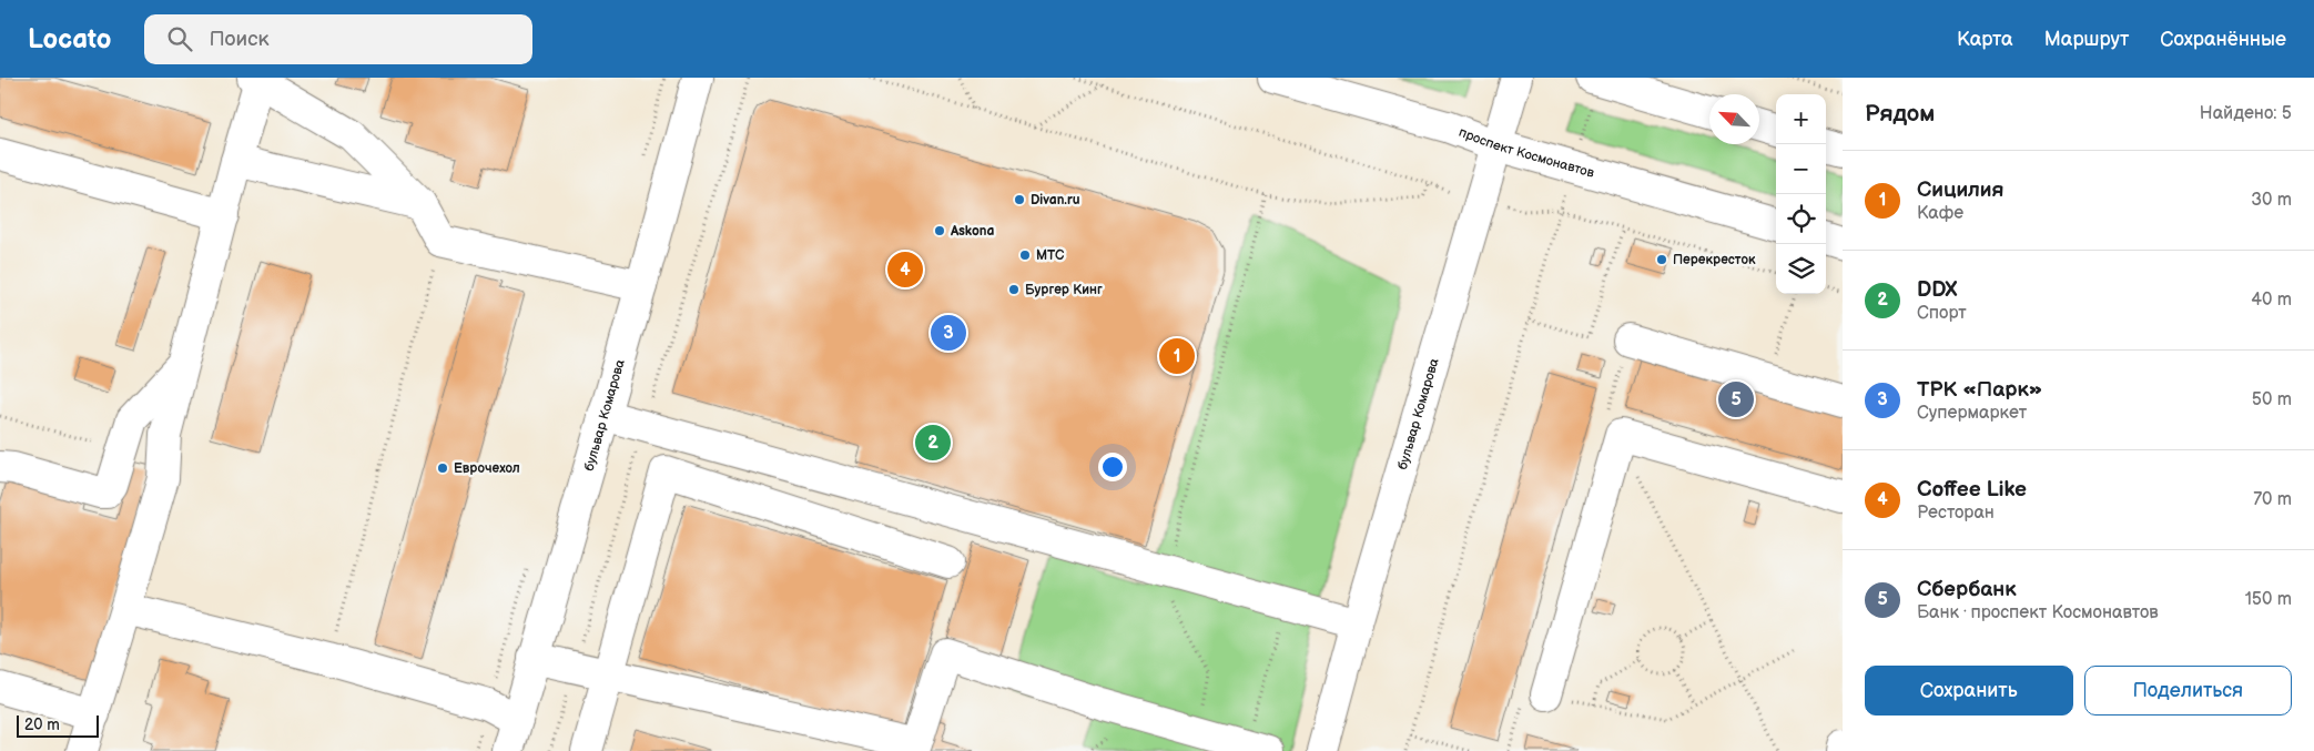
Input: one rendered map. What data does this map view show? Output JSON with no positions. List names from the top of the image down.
{
  "streets": {
    "street": ["проспект Космонавтов", "бульвар Комарова"]
  },
  "crossings": [
    ["проспект Космонавтов", "бульвар Комарова"]
  ],
  "places": [
    "Divan.ru",
    "Askona",
    "МТС",
    "Перекресток",
    "Бургер Кинг",
    "Еврочехол"
  ],
  "scale_bar": "20 m",
  "north": "top left",
  "page": {
    "header": "Locato",
    "search": "Поиск",
    "nav": ["Карта", "Маршрут", "Сохранённые"],
    "heading": ["Рядом", "Найдено: 5"],
    "map_buttons": ["+", "−"],
    "list": [
      {
        "mark": "1",
        "name": "Сицилия",
        "note": "Кафе",
        "value": "30 m"
      },
      {
        "mark": "2",
        "name": "DDX",
        "note": "Спорт",
        "value": "40 m"
      },
      {
        "mark": "3",
        "name": "ТРК «Парк»",
        "note": "Супермаркет",
        "value": "50 m"
      },
      {
        "mark": "4",
        "name": "Coffee Like",
        "note": "Ресторан",
        "value": "70 m"
      },
      {
        "mark": "5",
        "name": "Сбербанк",
        "note": "Банк · проспект Космонавтов",
        "value": "150 m"
      }
    ],
    "pins": [
      "4",
      "3",
      "1",
      "5",
      "2"
    ],
    "buttons": ["Сохранить", "Поделиться"],
    "scale": "20 m"
  }
}
